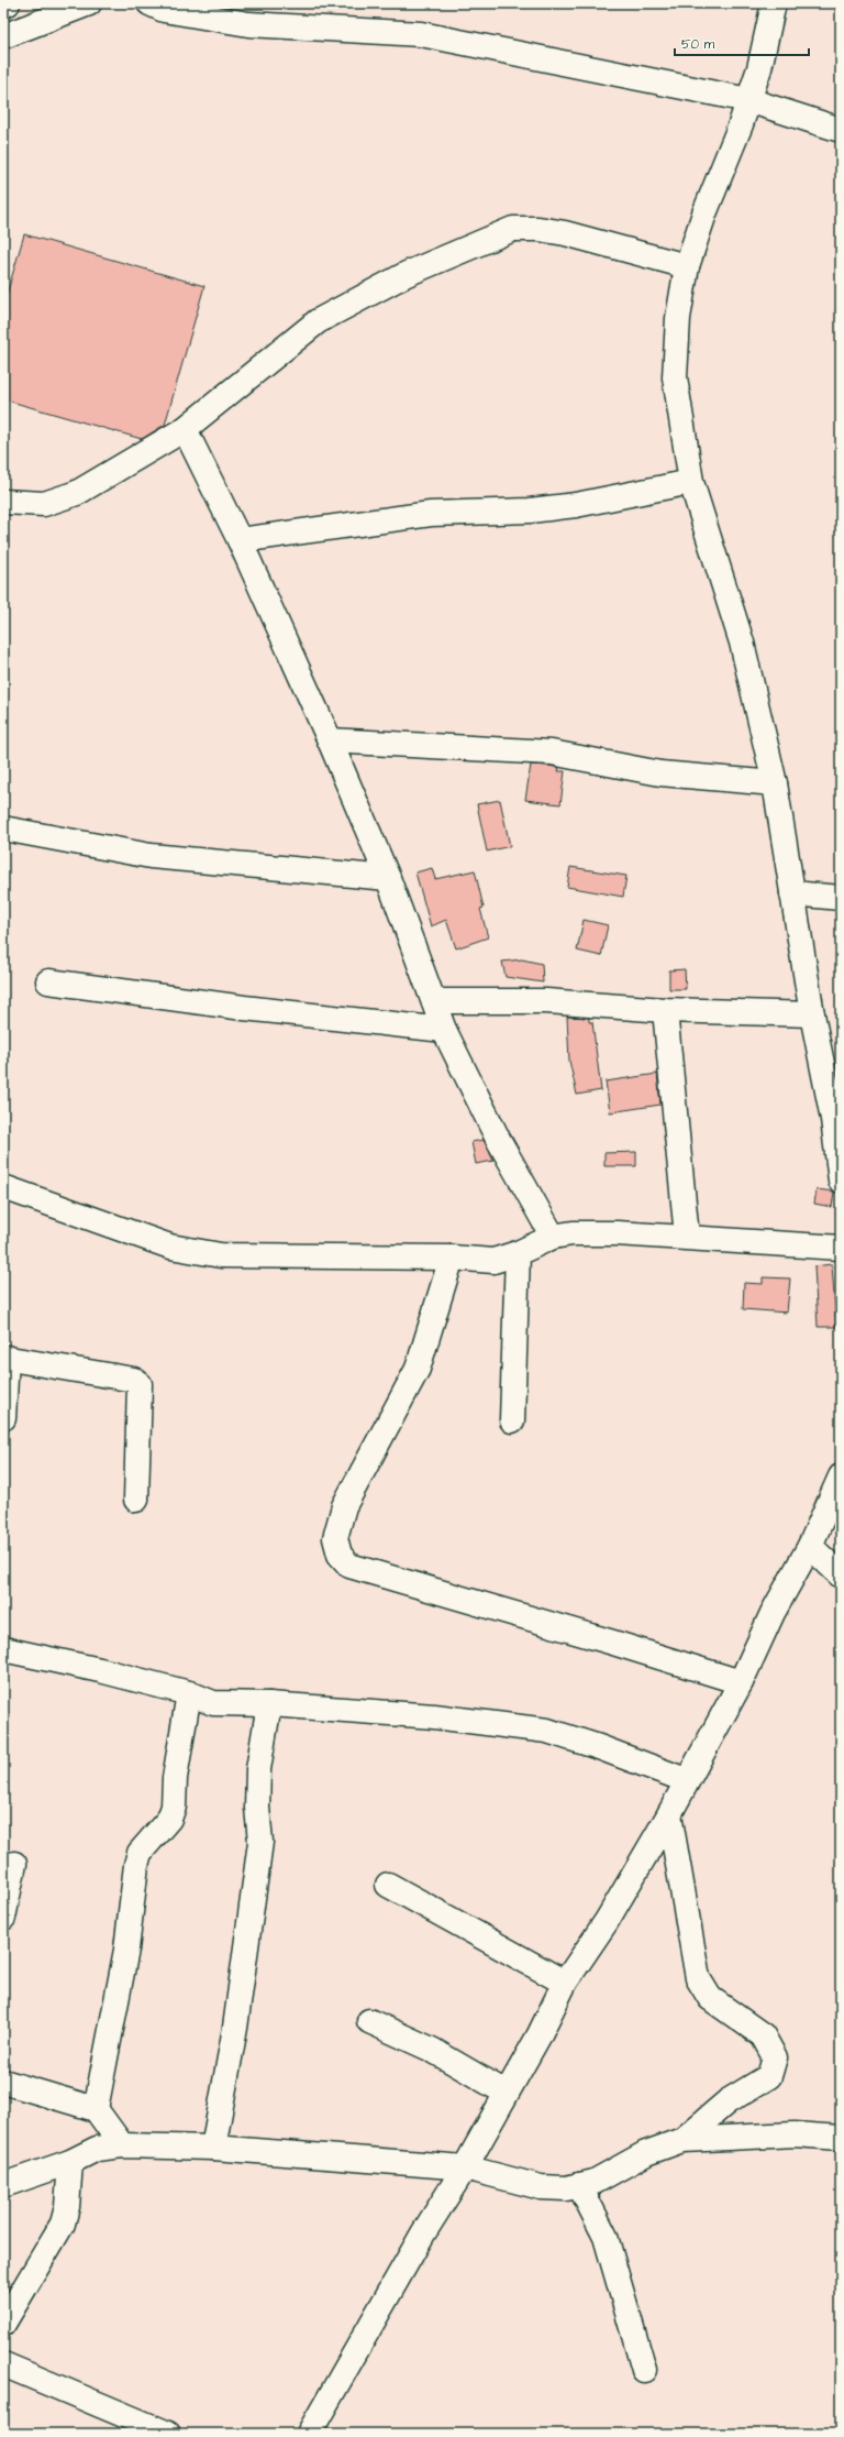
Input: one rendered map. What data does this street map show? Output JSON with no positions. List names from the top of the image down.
{
  "scale_bar": "50 m"
}
